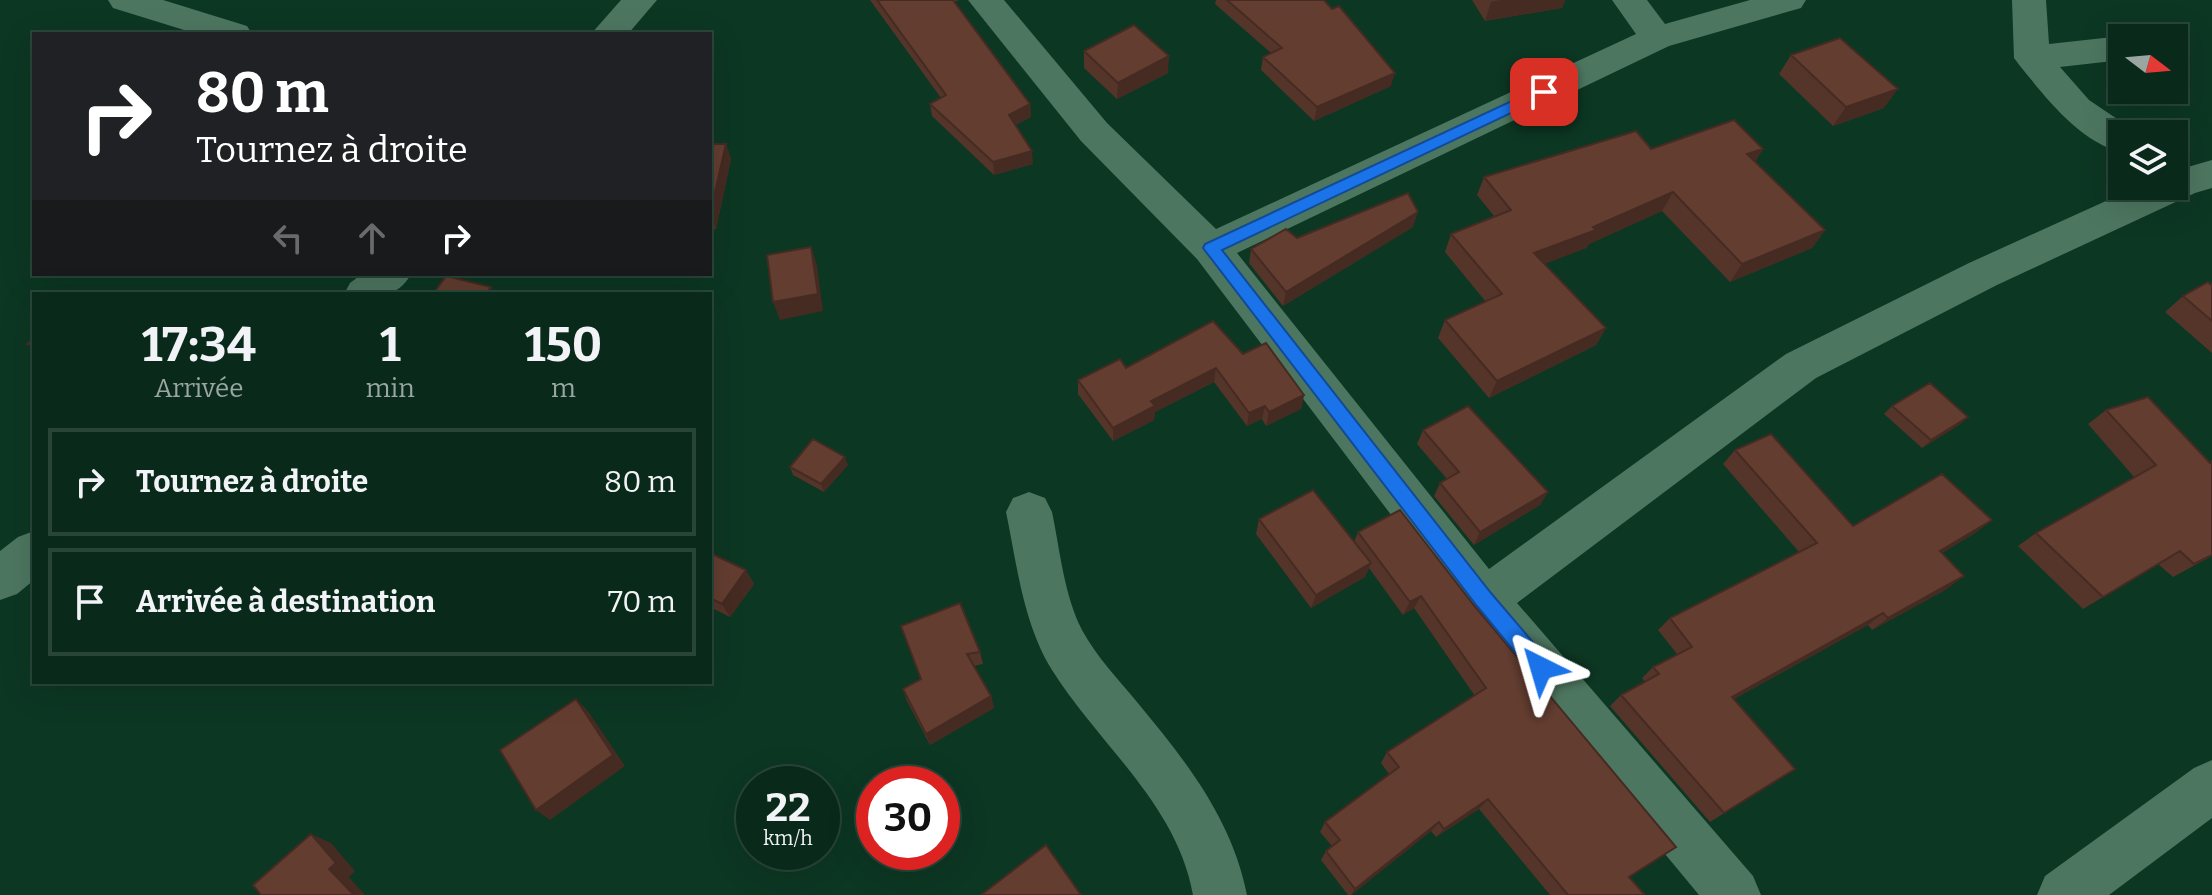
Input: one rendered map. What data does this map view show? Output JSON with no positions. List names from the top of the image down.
{
  "north": "right",
  "page": {
    "turn": ["80 m", "Tournez à droite"],
    "eta": [
      "17:34",
      "Arrivée",
      "1",
      "min",
      "150",
      "m"
    ],
    "list": [
      {
        "name": "Tournez à droite",
        "value": "80 m"
      },
      {
        "name": "Arrivée à destination",
        "value": "70 m"
      }
    ],
    "speed": "22 km/h",
    "limit": "30"
  }
}
